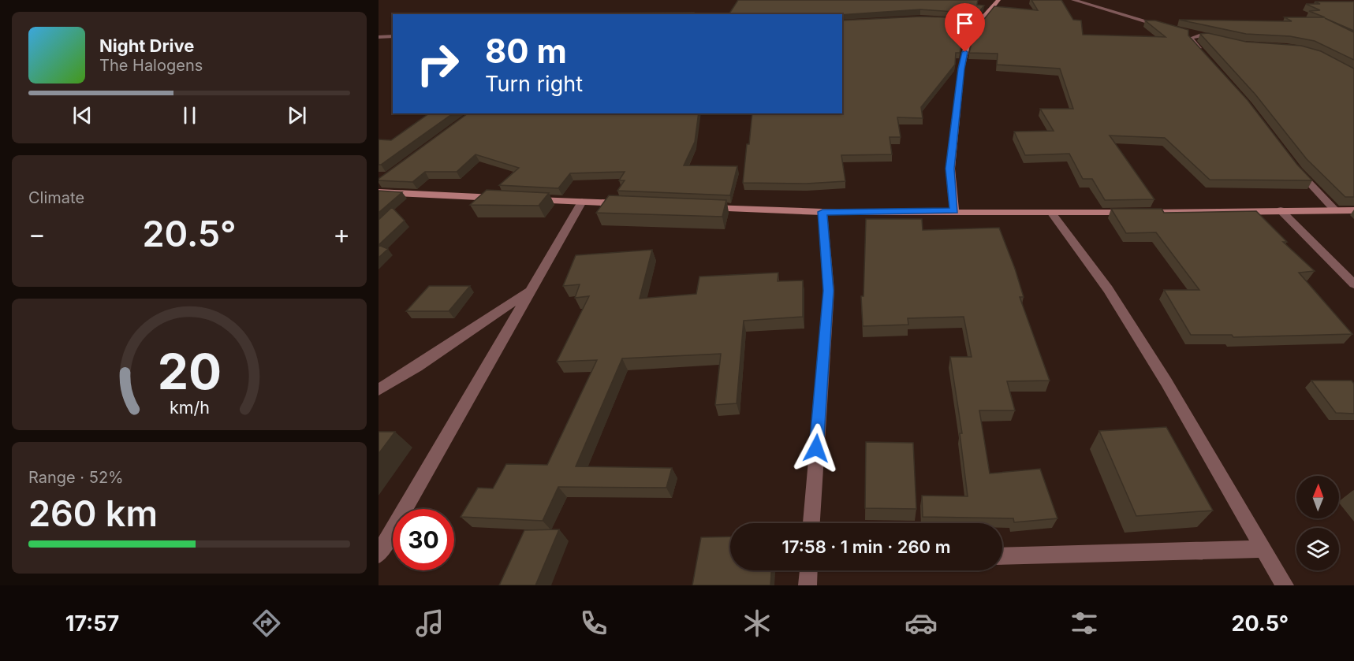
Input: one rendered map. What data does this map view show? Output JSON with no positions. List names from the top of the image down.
{
  "north": "top",
  "page": {
    "turn": ["80 m", "Turn right"],
    "song": ["Night Drive", "The Halogens"],
    "tile": [
      "Climate",
      ["Range · 52%", "260 km"]
    ],
    "heat": ["−", "20.5°", "+"],
    "limit": "30",
    "trip": "17:58 · 1 min · 260 m",
    "tabs": ["17:57", "20.5°"],
    "gauge": ["20", "km/h"]
  }
}
